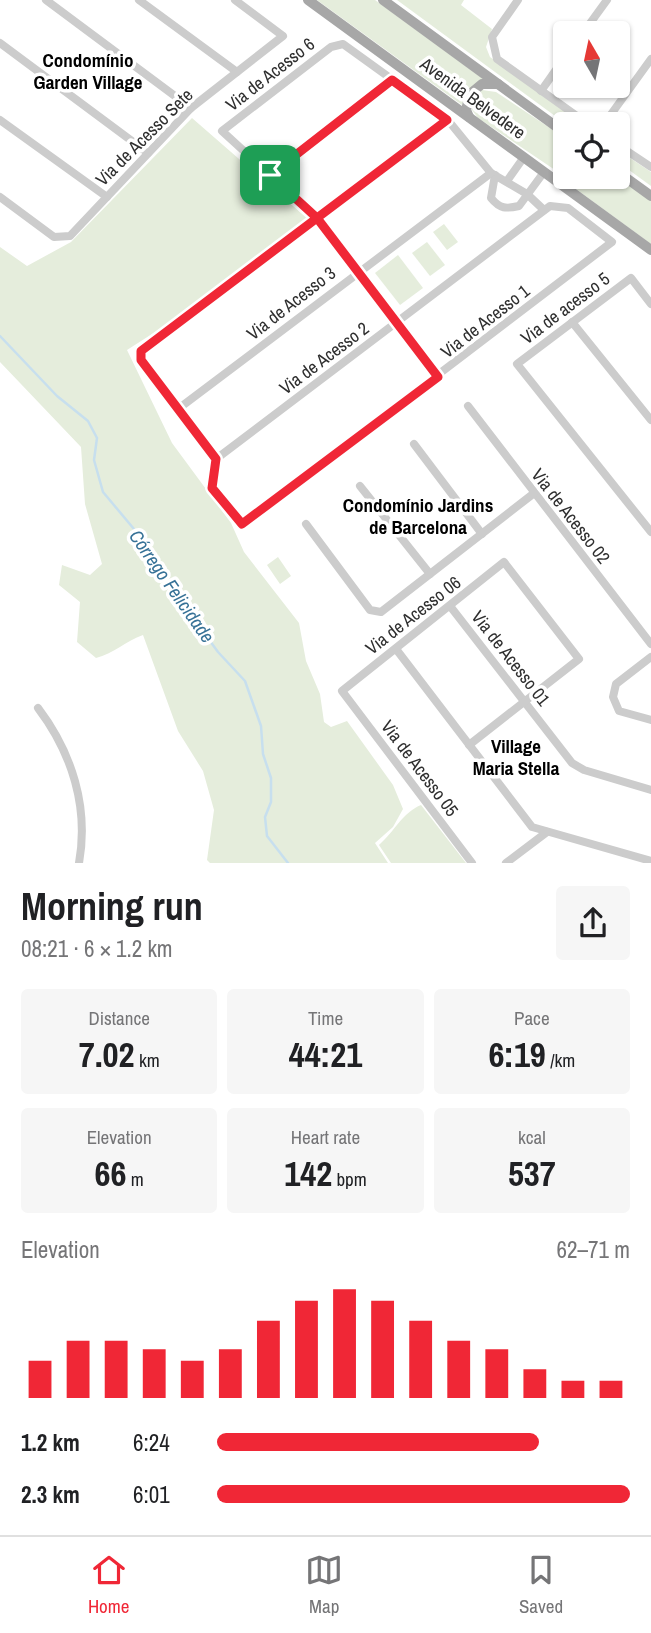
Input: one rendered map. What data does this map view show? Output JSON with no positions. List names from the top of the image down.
{
  "streets": {
    "main road": ["Avenida Belvedere"],
    "street": [
      "Via de Acesso 6",
      "Via de Acesso Sete",
      "Via de Acesso 3",
      "Via de acesso 5",
      "Via de Acesso 1",
      "Via de Acesso 2",
      "Via de Acesso 02",
      "Via de Acesso 06",
      "Via de Acesso 01",
      "Via de Acesso 05"
    ]
  },
  "crossings": [
    ["Via de Acesso 1", "Via de Acesso 2"],
    ["Via de Acesso 06", "Via de Acesso 01"],
    ["Via de Acesso 06", "Via de Acesso 05"]
  ],
  "districts": ["Condomínio Garden Village", "Condomínio Jardins de Barcelona", "Village Maria Stella"],
  "water": ["Córrego Felicidade"],
  "north": "top",
  "page": {
    "heading": ["Morning run", "08:21 · 6 × 1.2 km"],
    "stats": [
      ["Distance", "7.02 km"],
      ["Time", "44:21"],
      ["Pace", "6:19 /km"],
      ["Elevation", "66 m"],
      ["Heart rate", "142 bpm"],
      ["kcal", "537"]
    ],
    "chart": ["Elevation", "62–71 m"],
    "list": [
      {
        "name": "1.2 km",
        "note": "6:24"
      },
      {
        "name": "2.3 km",
        "note": "6:01"
      }
    ],
    "tabs": ["Home", "Map", "Saved"]
  }
}
